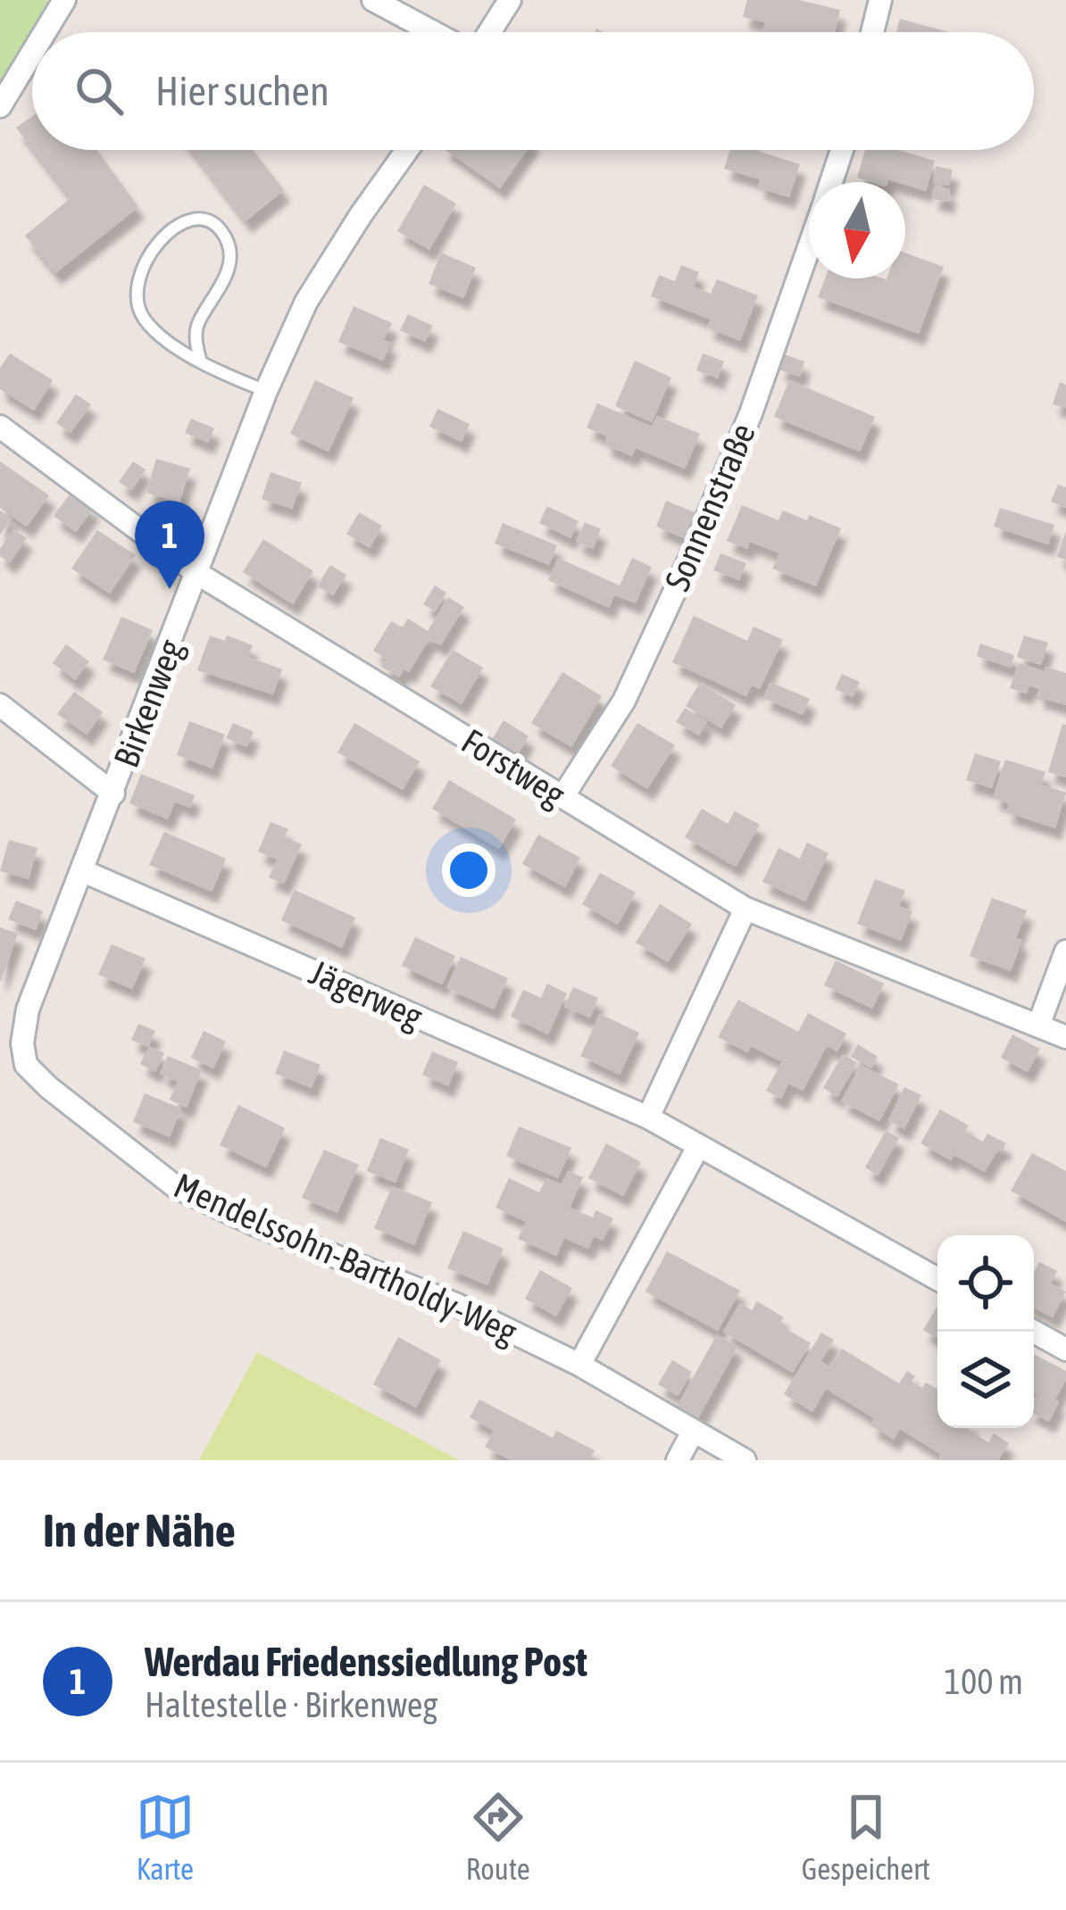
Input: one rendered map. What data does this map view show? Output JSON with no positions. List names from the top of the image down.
{
  "streets": {
    "street": [
      "Sonnenstraße",
      "Birkenweg",
      "Forstweg",
      "Jägerweg",
      "Mendelssohn-Bartholdy-Weg"
    ]
  },
  "crossings": [
    ["Sonnenstraße", "Forstweg"],
    ["Birkenweg", "Forstweg"],
    ["Birkenweg", "Jägerweg"],
    ["Birkenweg", "Mendelssohn-Bartholdy-Weg"]
  ],
  "north": "bottom",
  "page": {
    "search": "Hier suchen",
    "pins": "1",
    "heading": "In der Nähe",
    "list": [
      {
        "mark": "1",
        "name": "Werdau Friedenssiedlung Post",
        "note": "Haltestelle · Birkenweg",
        "value": "100 m"
      }
    ],
    "nav": ["Karte", "Route", "Gespeichert"]
  }
}
